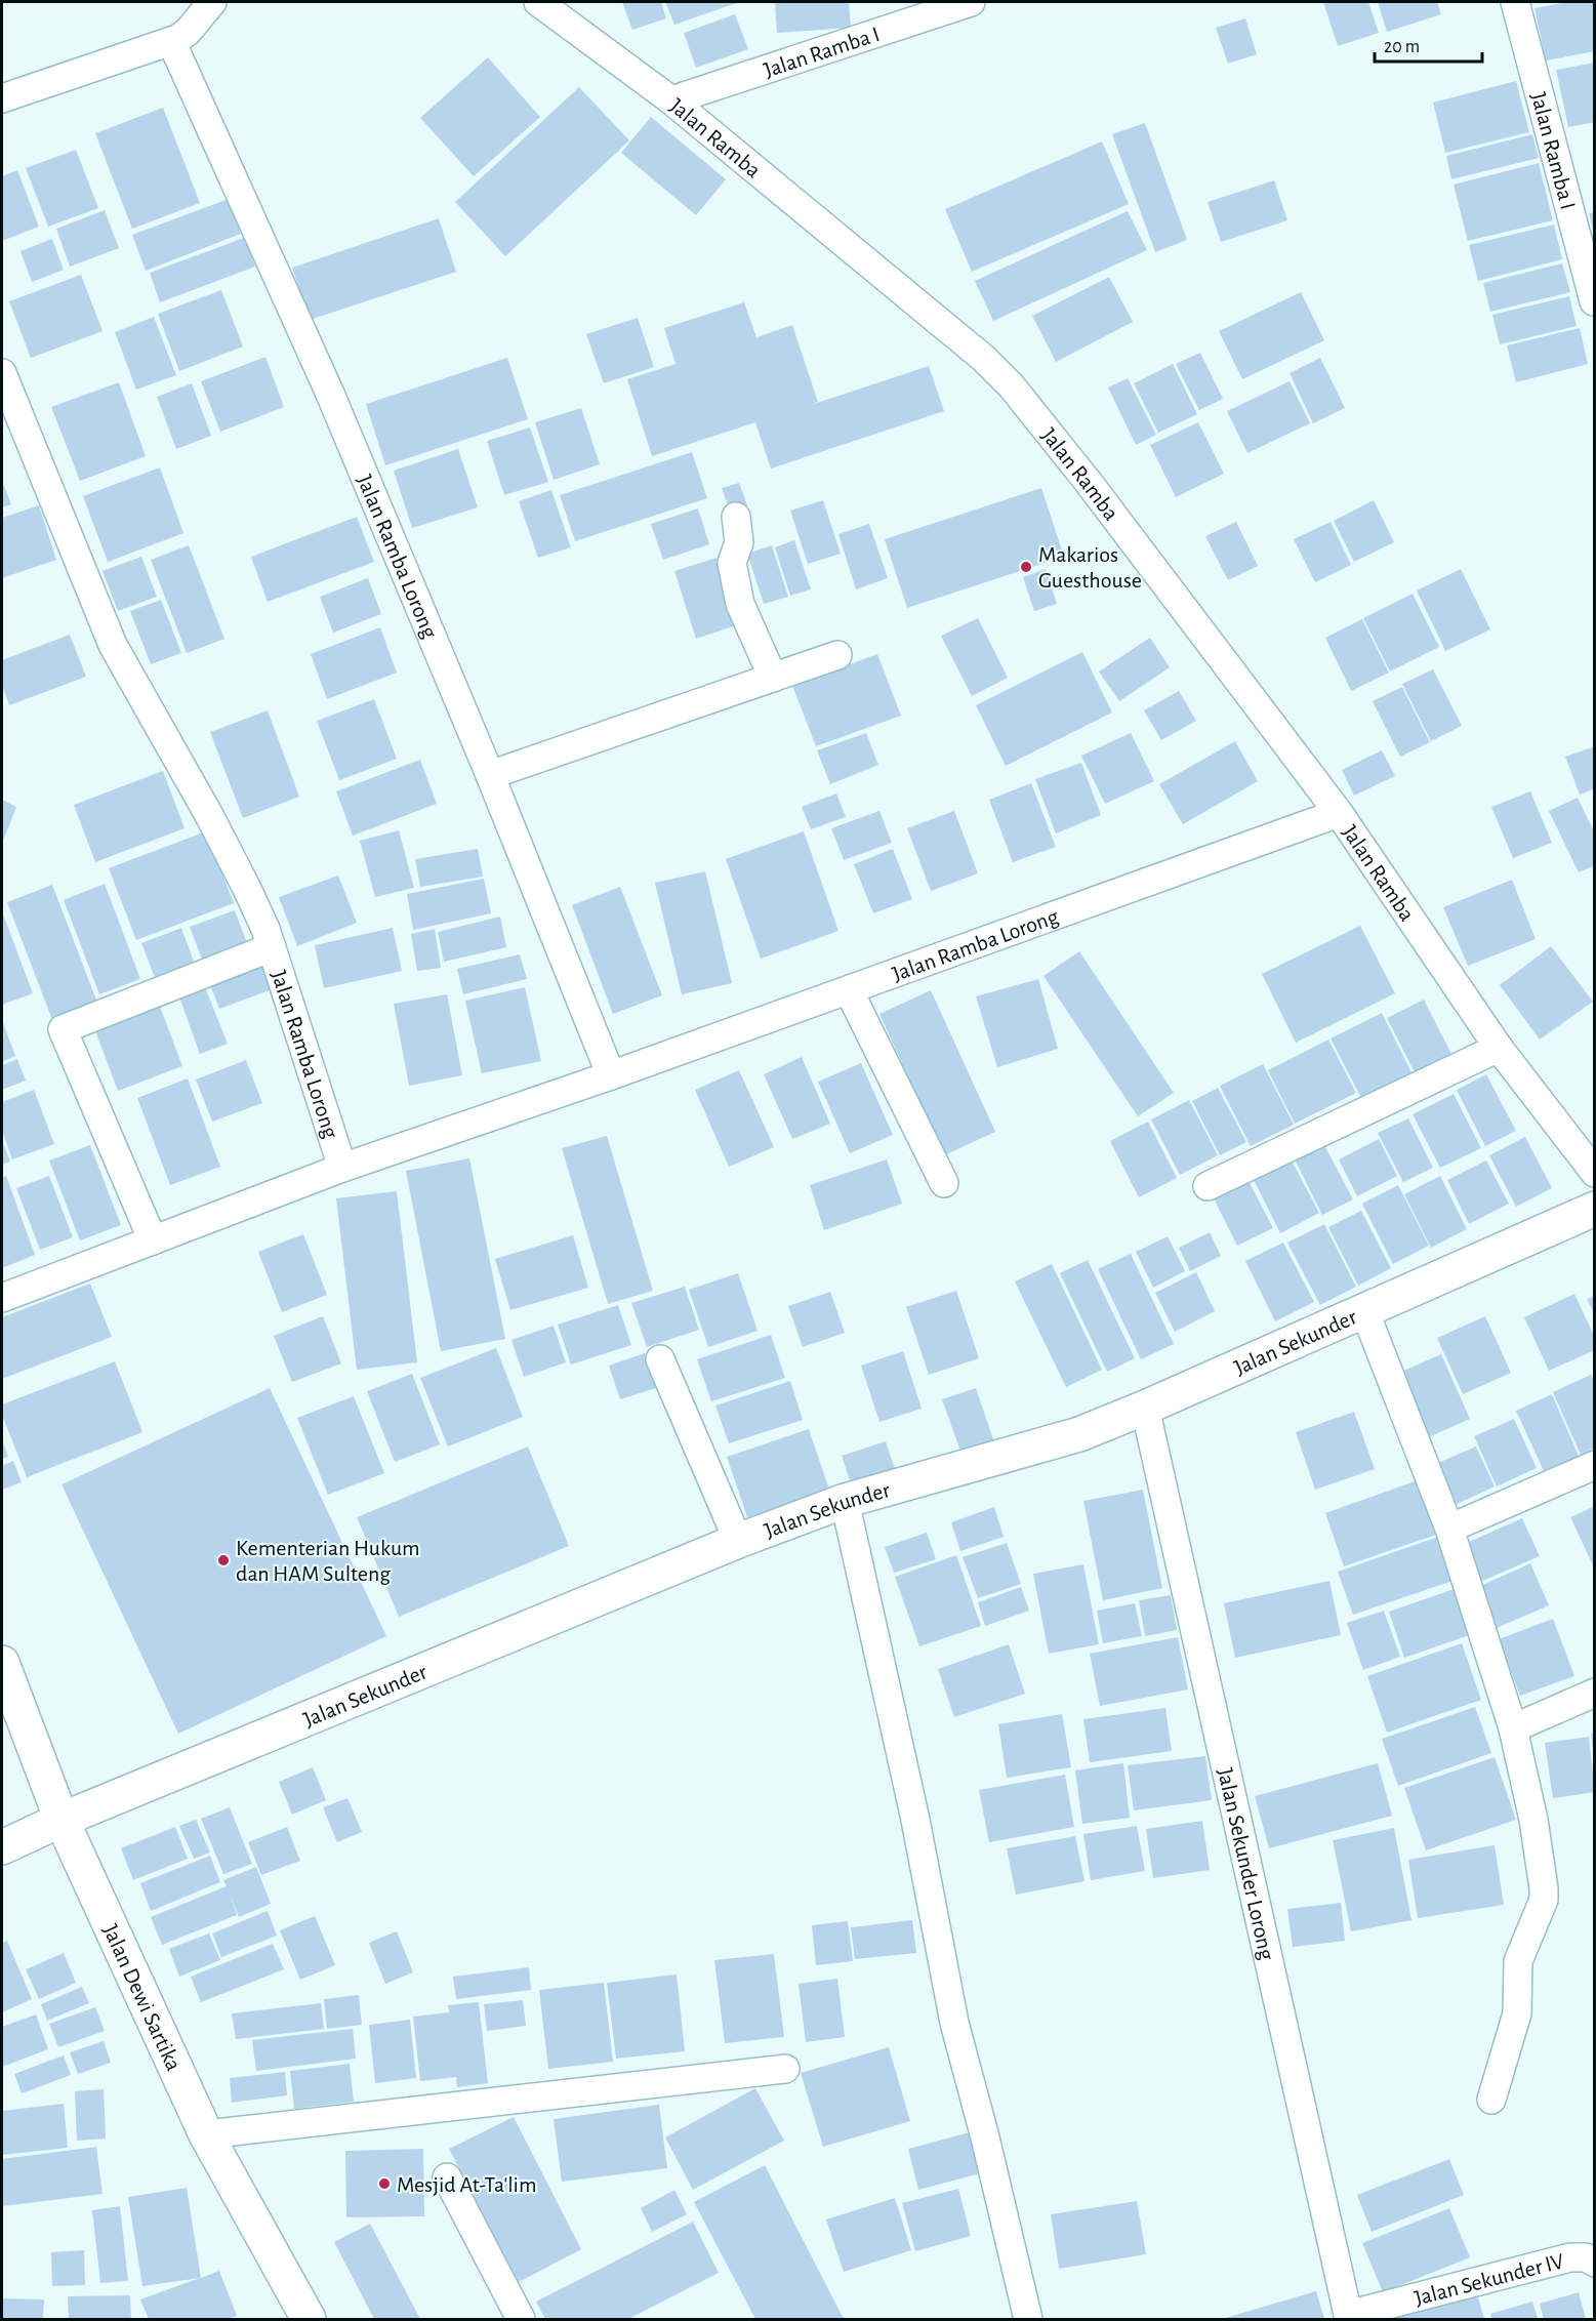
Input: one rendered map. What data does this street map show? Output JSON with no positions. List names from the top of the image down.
{
  "streets": {
    "street": [
      "Jalan Ramba I",
      "Jalan Ramba",
      "Jalan Ramba Lorong",
      "Jalan Sekunder",
      "Jalan Sekunder Lorong",
      "Jalan Dewi Sartika",
      "Jalan Sekunder IV"
    ]
  },
  "crossings": [
    ["Jalan Ramba I", "Jalan Ramba"],
    ["Jalan Ramba", "Jalan Ramba Lorong"],
    ["Jalan Sekunder", "Jalan Sekunder Lorong"],
    ["Jalan Sekunder", "Jalan Dewi Sartika"],
    ["Jalan Sekunder Lorong", "Jalan Sekunder IV"]
  ],
  "places": ["Makarios Guesthouse", "Kementerian Hukum dan HAM Sulteng", "Mesjid At-Ta'lim"],
  "scale_bar": "20 m"
}
